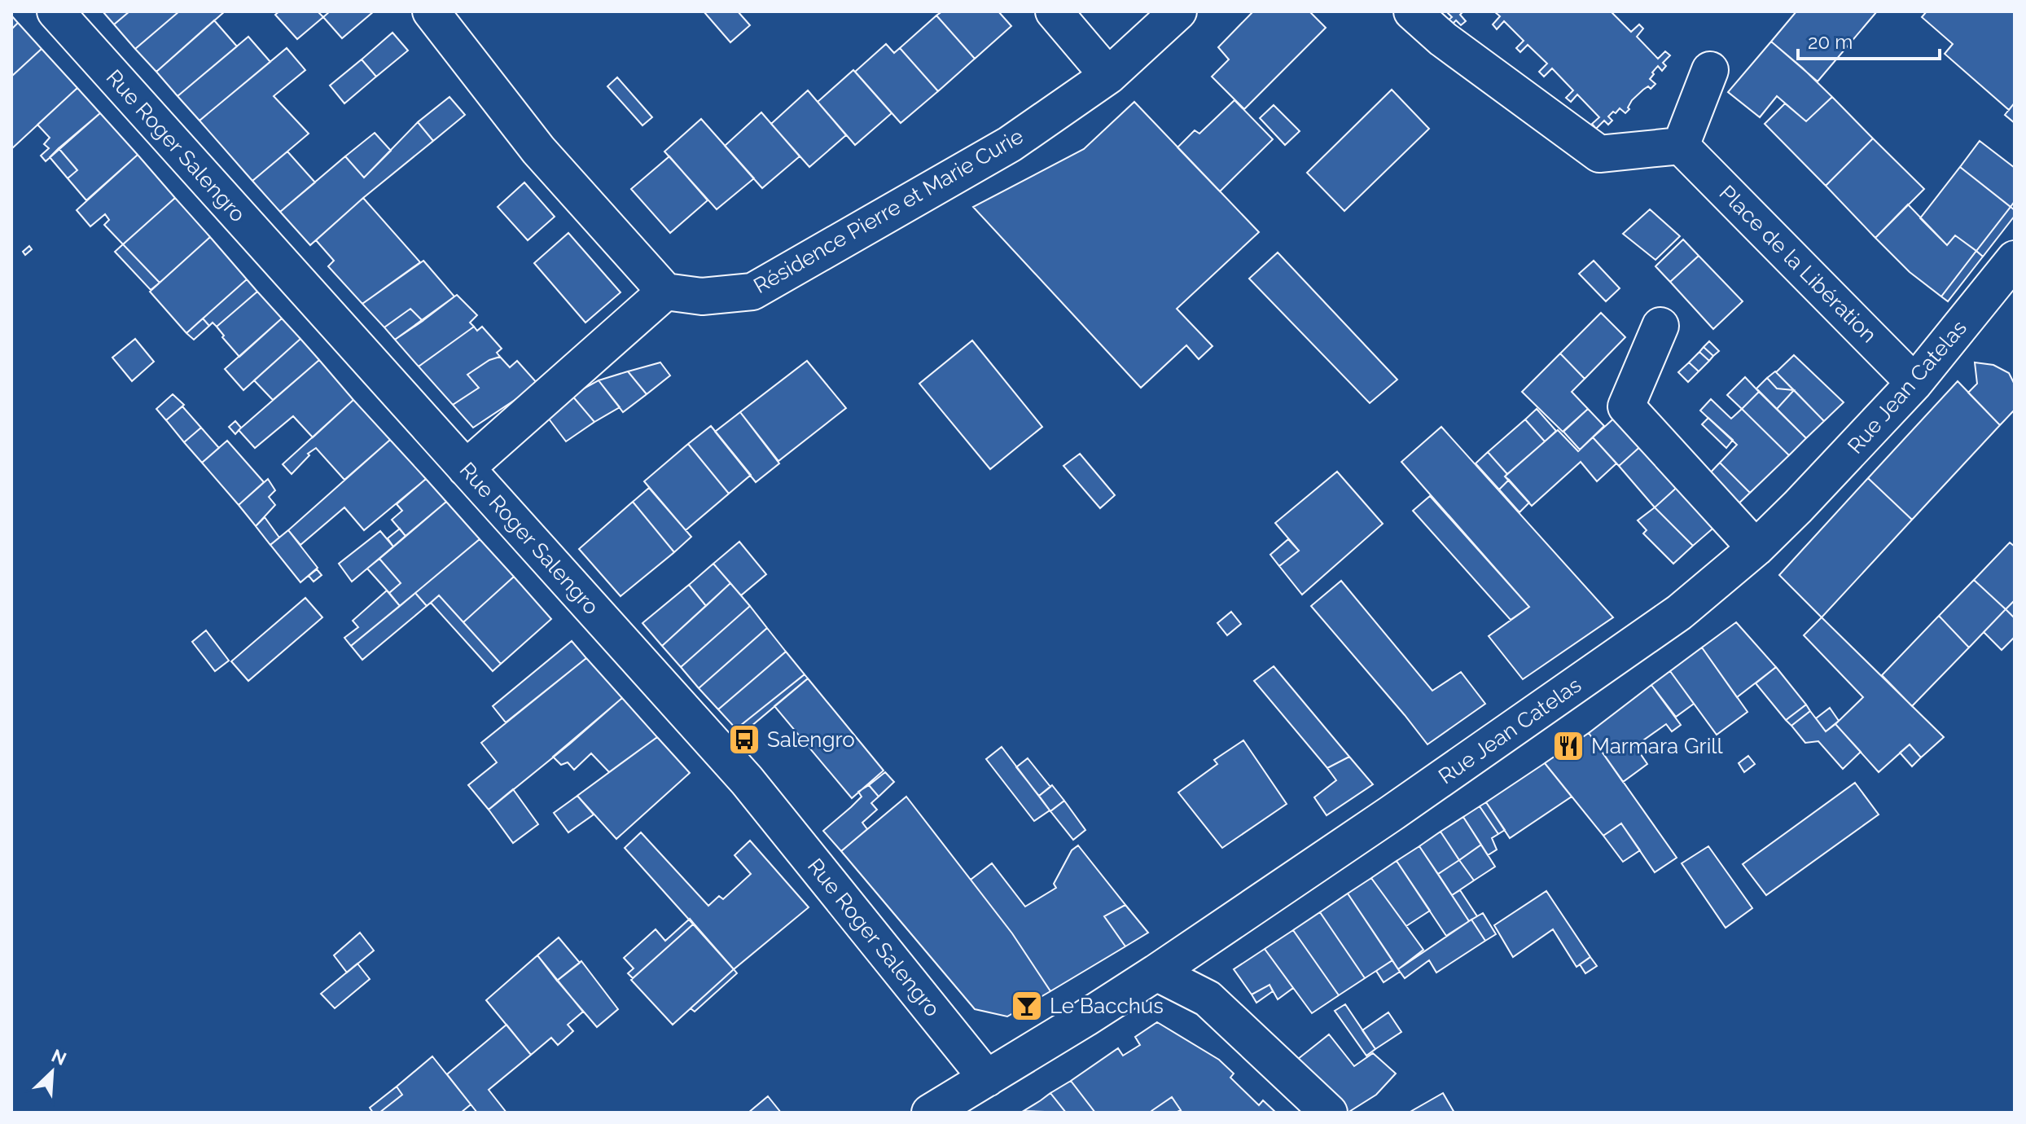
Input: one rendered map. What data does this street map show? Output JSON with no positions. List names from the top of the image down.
{
  "streets": {
    "street": [
      "Rue Roger Salengro",
      "Résidence Pierre et Marie Curie",
      "Place de la Libération",
      "Rue Jean Catelas"
    ]
  },
  "crossings": [
    ["Rue Roger Salengro", "Rue Jean Catelas"],
    ["Place de la Libération", "Rue Jean Catelas"]
  ],
  "places": {
    "bus stop": ["Salengro"],
    "restaurant": ["Marmara Grill"],
    "bar": ["Le Bacchus"]
  },
  "scale_bar": "20 m",
  "north": "top right"
}
